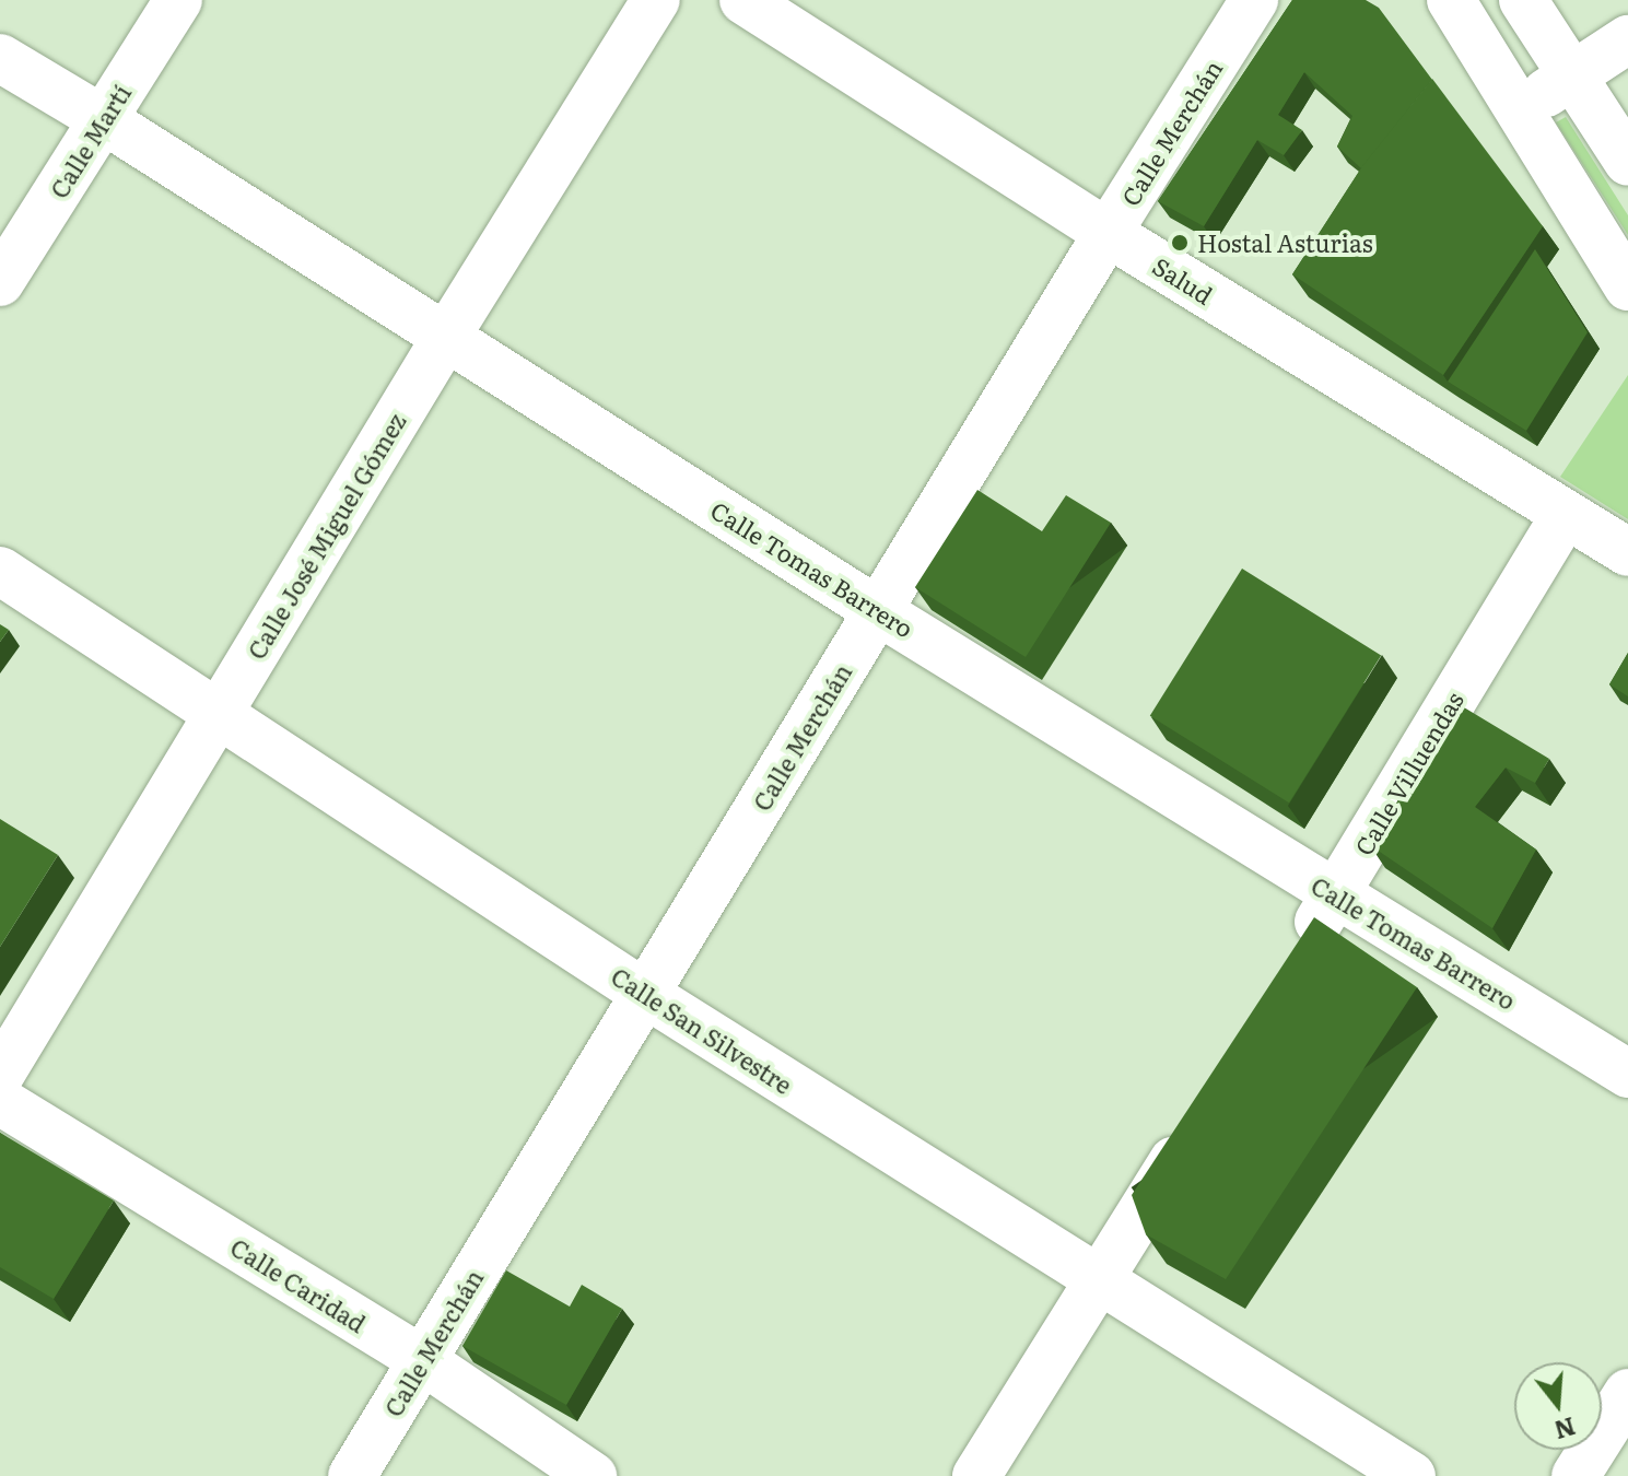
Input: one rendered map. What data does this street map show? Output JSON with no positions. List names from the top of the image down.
{
  "streets": {
    "street": [
      "Calle Merchán",
      "Calle Martí",
      "Salud",
      "Calle José Miguel Gómez",
      "Calle Tomas Barrero",
      "Calle Villuendas",
      "Calle San Silvestre",
      "Calle Caridad"
    ]
  },
  "crossings": [
    ["Calle Merchán", "Salud"],
    ["Calle Merchán", "Calle Tomas Barrero"],
    ["Calle Merchán", "Calle San Silvestre"],
    ["Calle Merchán", "Calle Caridad"],
    ["Calle Martí", "Calle Tomas Barrero"],
    ["Salud", "Calle Villuendas"],
    ["Calle José Miguel Gómez", "Calle Tomas Barrero"],
    ["Calle José Miguel Gómez", "Calle San Silvestre"],
    ["Calle Tomas Barrero", "Calle Villuendas"]
  ],
  "places": ["Hostal Asturias"],
  "north": "bottom"
}
